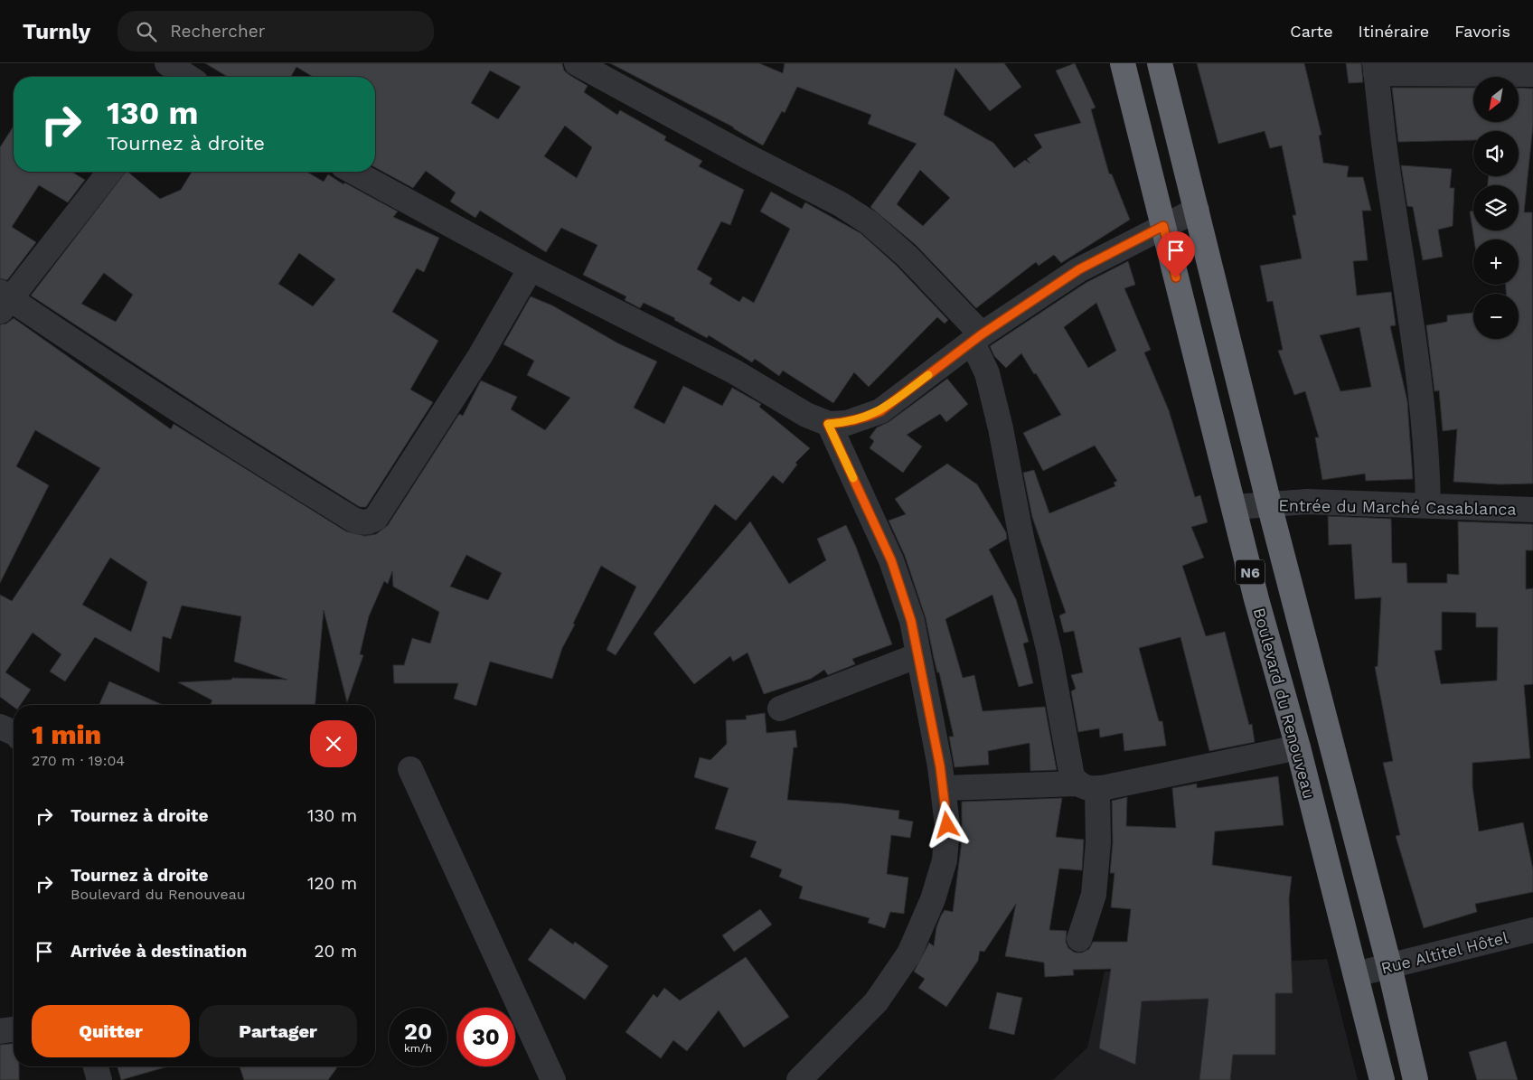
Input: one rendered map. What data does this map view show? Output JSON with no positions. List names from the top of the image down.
{
  "streets": {
    "highway": ["N6", "Boulevard du Renouveau"],
    "street": ["Entrée du Marché Casablanca", "Rue Altitel Hôtel"]
  },
  "crossings": [
    ["Entrée du Marché Casablanca", "N6"],
    ["Entrée du Marché Casablanca", "Boulevard du Renouveau"],
    ["N6", "Rue Altitel Hôtel"],
    ["Boulevard du Renouveau", "Rue Altitel Hôtel"]
  ],
  "north": "bottom left",
  "page": {
    "header": "Turnly",
    "search": "Rechercher",
    "nav": ["Carte", "Itinéraire", "Favoris"],
    "map_buttons": ["+", "−"],
    "turn": ["130 m", "Tournez à droite"],
    "heading": ["1 min", "270 m · 19:04"],
    "list": [
      {
        "name": "Tournez à droite",
        "value": "130 m"
      },
      {
        "name": "Tournez à droite",
        "note": "Boulevard du Renouveau",
        "value": "120 m"
      },
      {
        "name": "Arrivée à destination",
        "value": "20 m"
      }
    ],
    "buttons": ["Quitter", "Partager"],
    "speed": "20 km/h",
    "limit": "30"
  }
}
